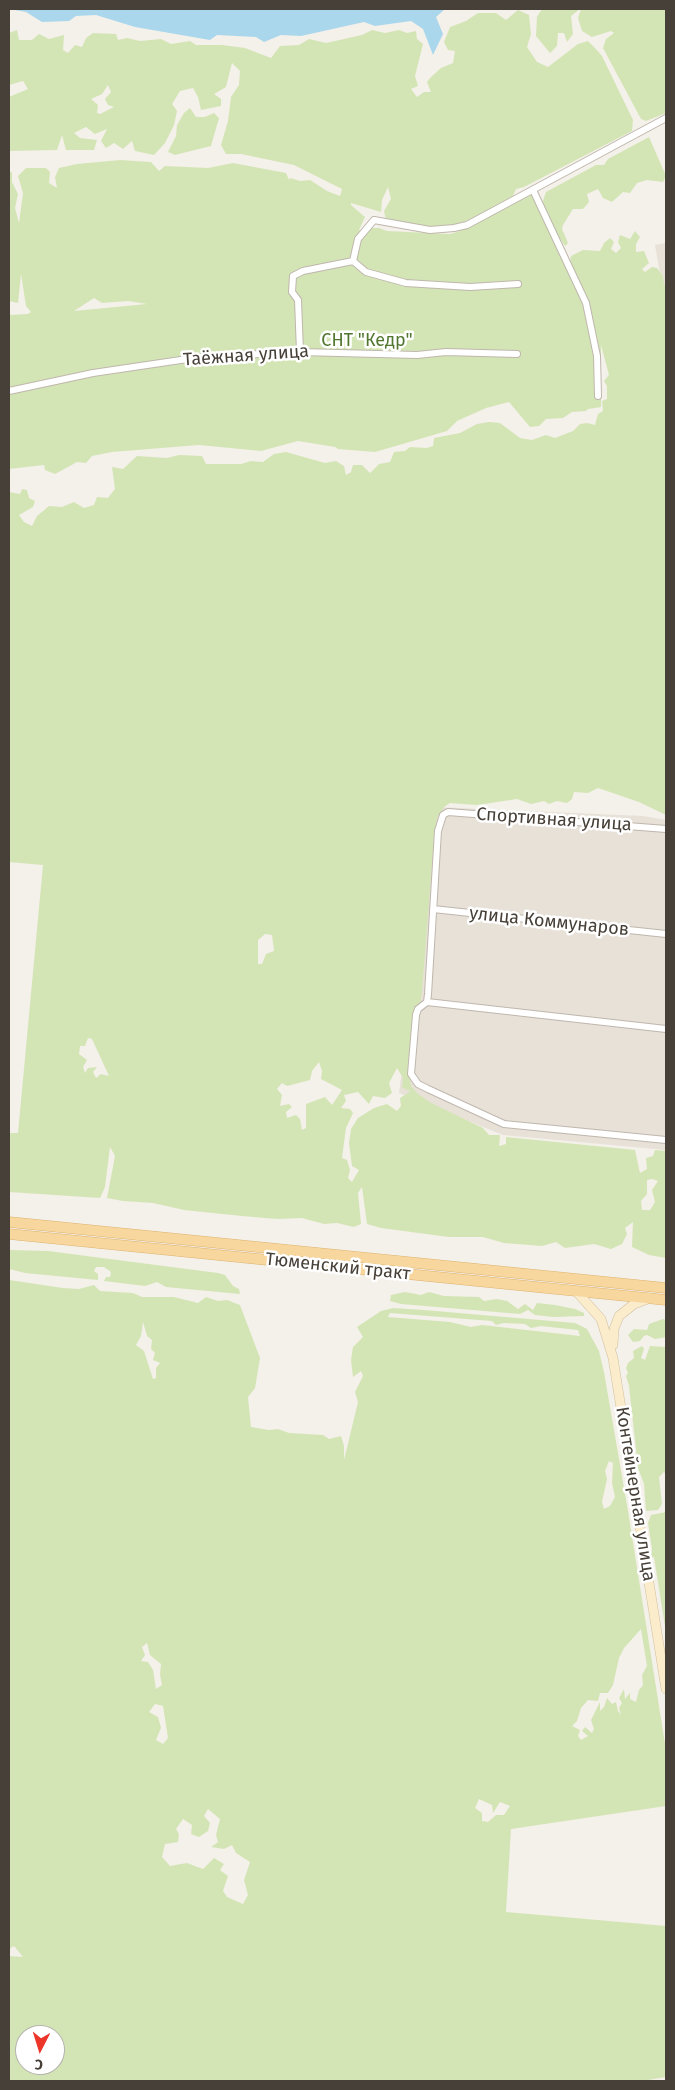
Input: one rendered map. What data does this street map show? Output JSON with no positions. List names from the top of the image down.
{
  "streets": {
    "main road": ["Тюменский тракт"],
    "street": [
      "Таёжная улица",
      "Спортивная улица",
      "улица Коммунаров",
      "Контейнерная улица"
    ]
  },
  "crossings": [
    ["Спортивная улица", "улица Коммунаров"],
    ["Тюменский тракт", "Контейнерная улица"]
  ],
  "parks": ["СНТ \"Кедр\""],
  "north": "bottom"
}
